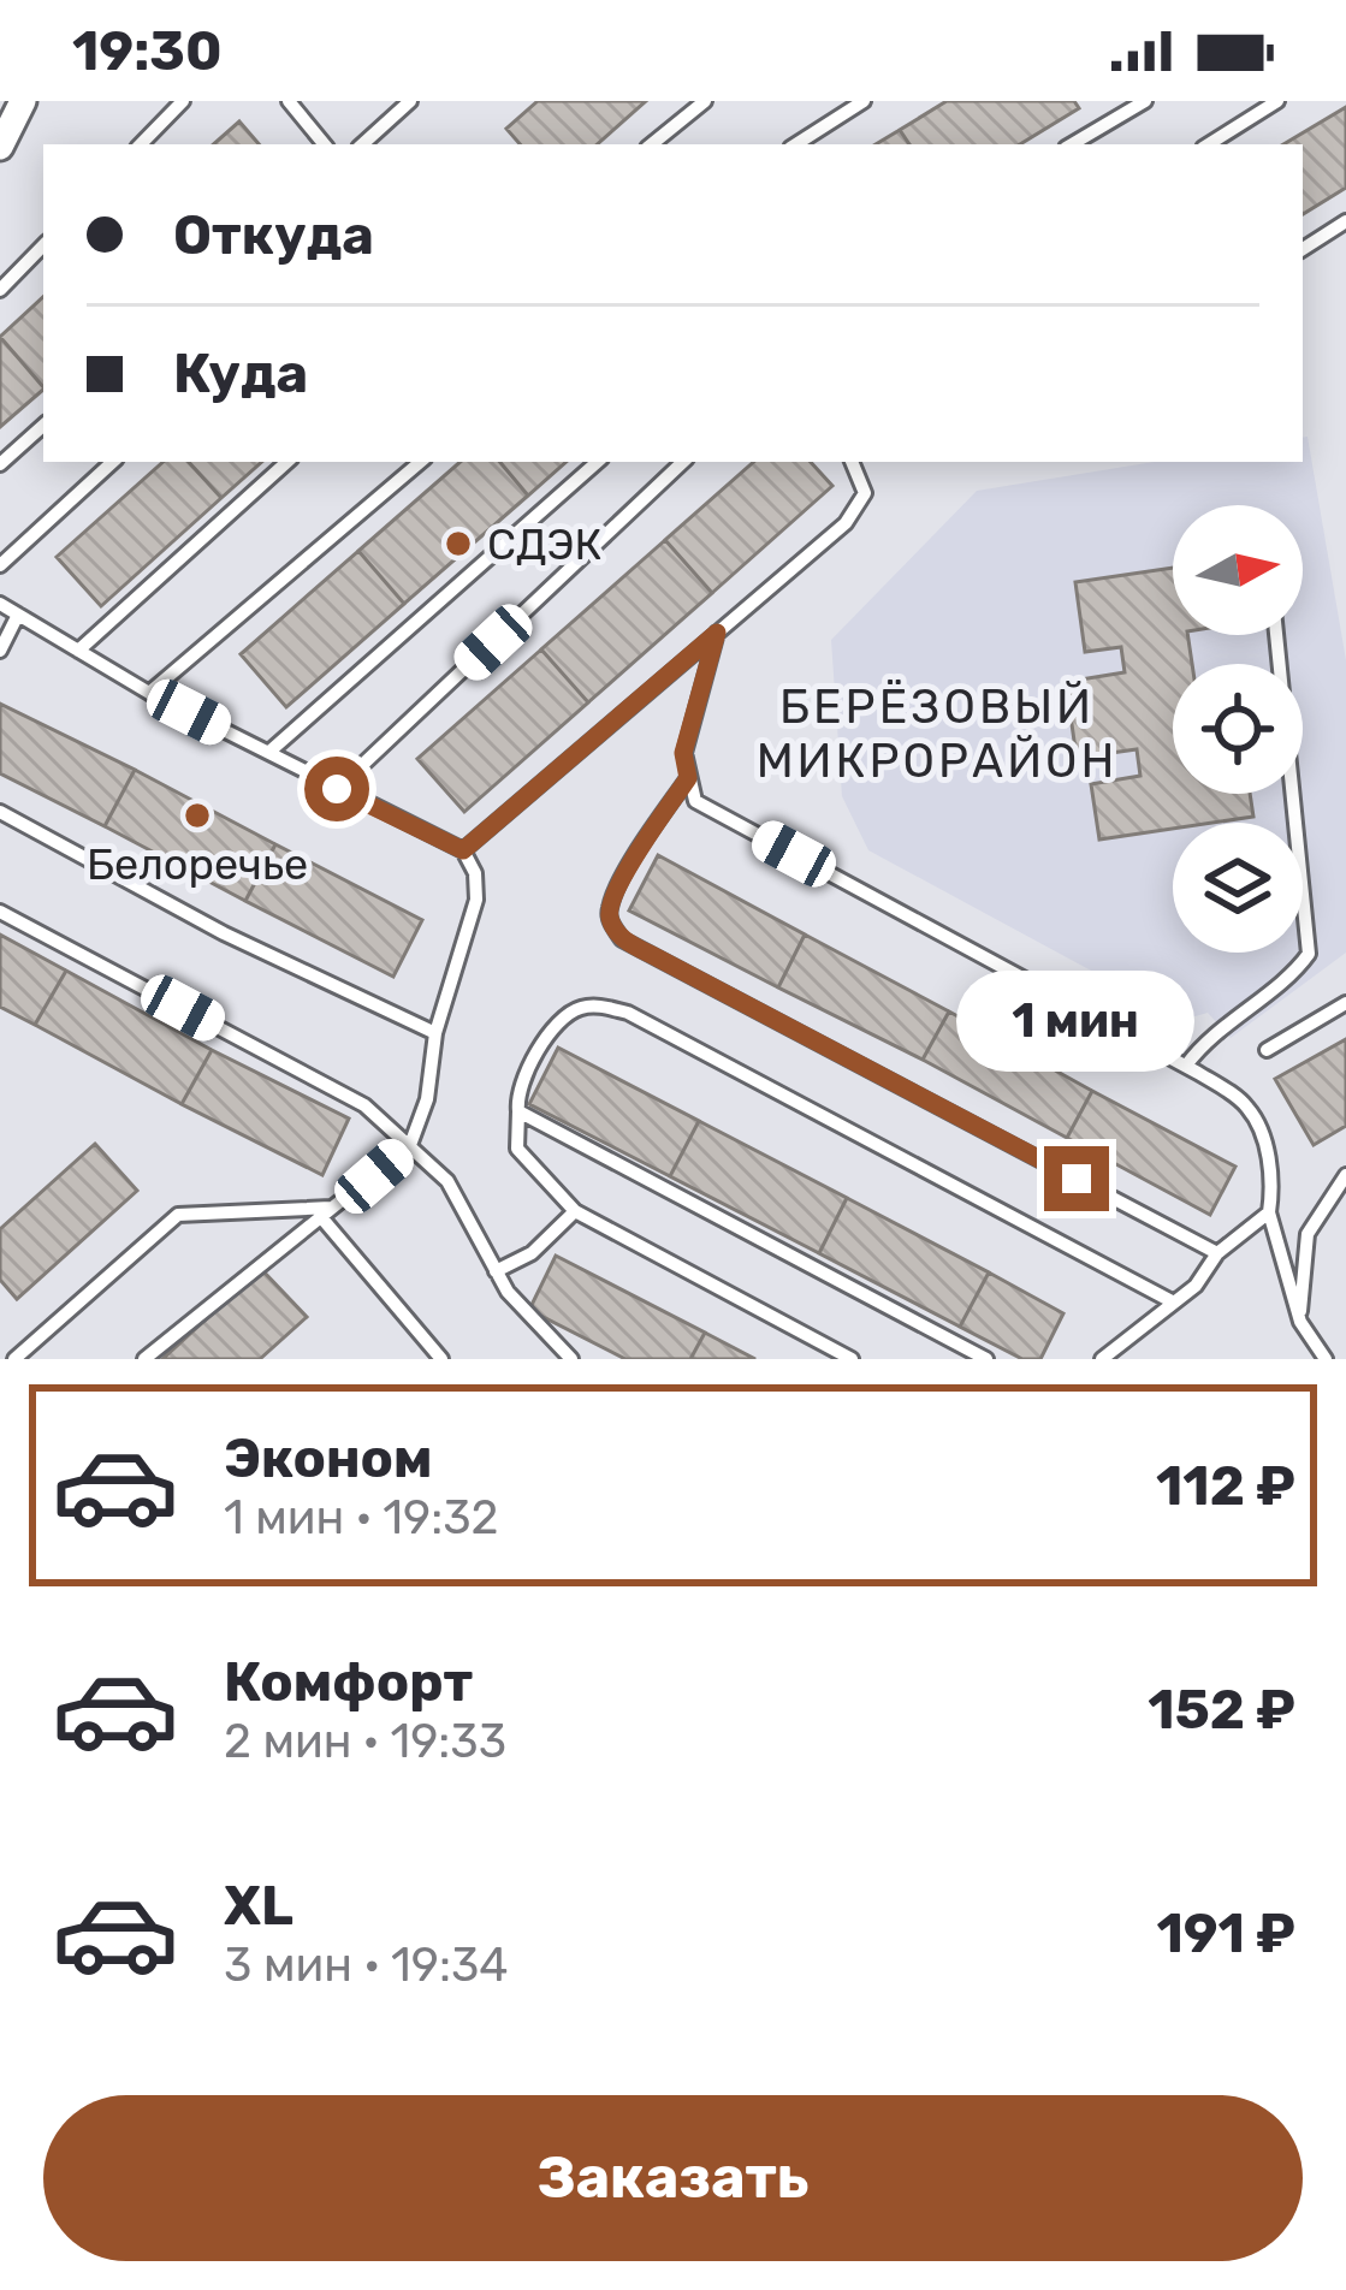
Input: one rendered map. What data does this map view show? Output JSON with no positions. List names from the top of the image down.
{
  "districts": ["БЕРЁЗОВЫЙ МИКРОРАЙОН"],
  "places": ["СДЭК", "Белоречье"],
  "north": "right",
  "page": {
    "status": "19:30",
    "banner": ["Откуда", "Куда"],
    "bubble": "1 мин",
    "list": [
      {
        "name": "Эконом",
        "note": "1 мин · 19:32",
        "value": "112 ₽"
      },
      {
        "name": "Комфорт",
        "note": "2 мин · 19:33",
        "value": "152 ₽"
      },
      {
        "name": "XL",
        "note": "3 мин · 19:34",
        "value": "191 ₽"
      }
    ],
    "buttons": "Заказать"
  }
}
